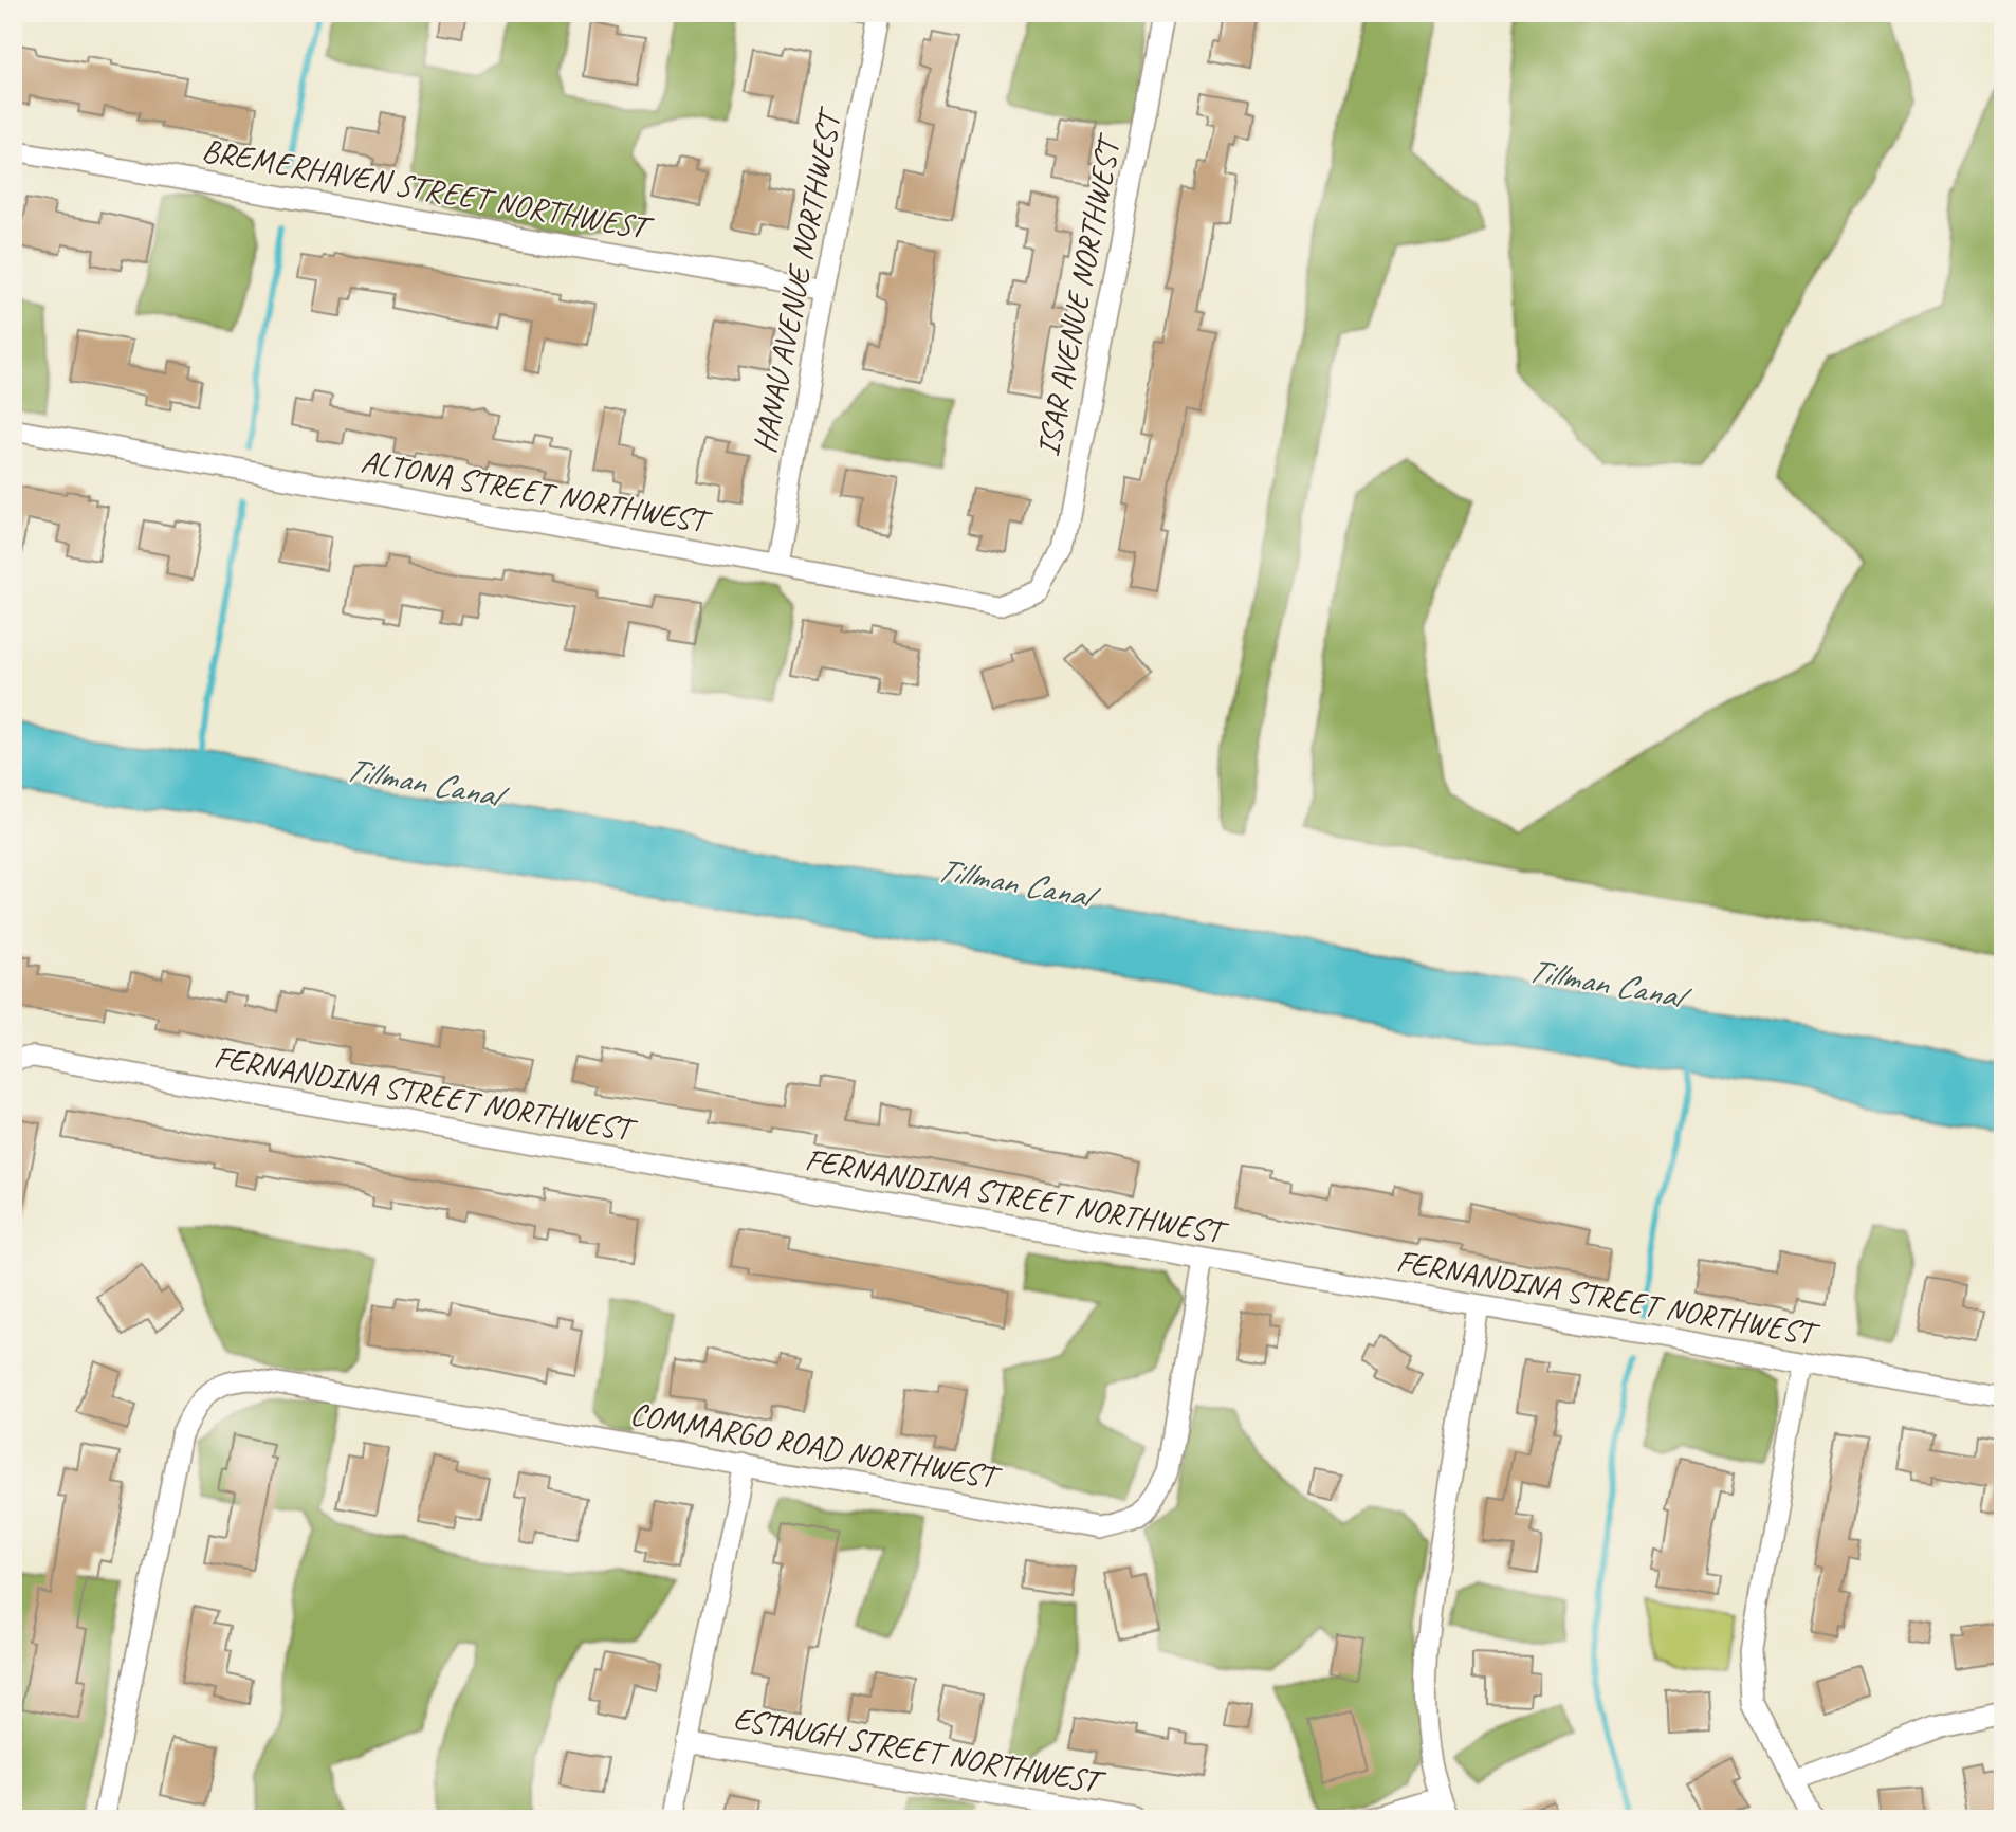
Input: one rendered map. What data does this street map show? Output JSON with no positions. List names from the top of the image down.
{
  "streets": {
    "street": [
      "BREMERHAVEN STREET NORTHWEST",
      "HANAU AVENUE NORTHWEST",
      "ISAR AVENUE NORTHWEST",
      "ALTONA STREET NORTHWEST",
      "FERNANDINA STREET NORTHWEST",
      "COMMARGO ROAD NORTHWEST",
      "ESTAUGH STREET NORTHWEST"
    ]
  },
  "crossings": [
    ["BREMERHAVEN STREET NORTHWEST", "HANAU AVENUE NORTHWEST"],
    ["HANAU AVENUE NORTHWEST", "ALTONA STREET NORTHWEST"],
    ["ISAR AVENUE NORTHWEST", "ALTONA STREET NORTHWEST"],
    ["FERNANDINA STREET NORTHWEST", "COMMARGO ROAD NORTHWEST"]
  ],
  "water": ["Tillman Canal"]
}
